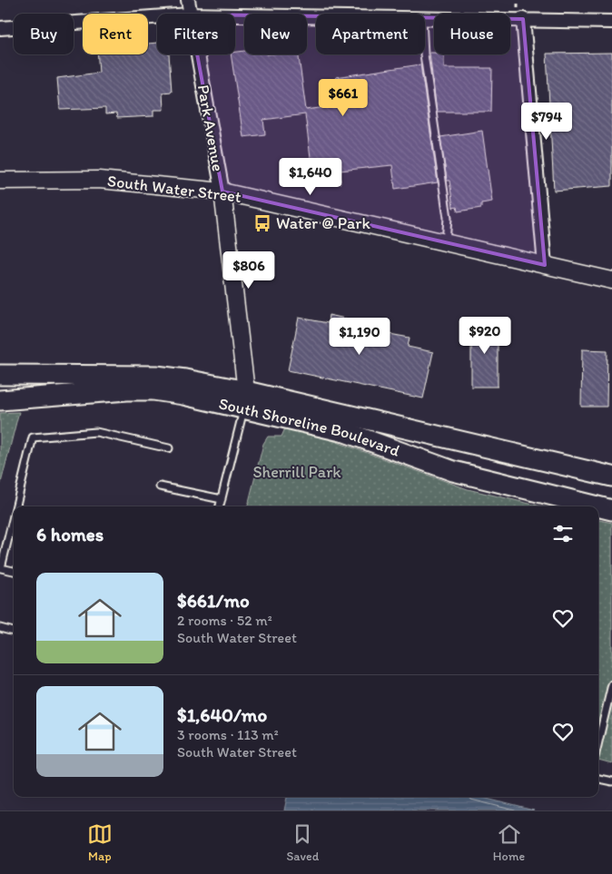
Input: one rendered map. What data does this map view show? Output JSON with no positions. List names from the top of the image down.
{
  "streets": {
    "main road": ["South Shoreline Boulevard"],
    "street": ["Park Avenue", "South Water Street"]
  },
  "crossings": [
    ["Park Avenue", "South Water Street"],
    ["Park Avenue", "South Shoreline Boulevard"]
  ],
  "parks": ["Sherrill Park"],
  "places": {
    "bus stop": ["Water @ Park"]
  },
  "page": {
    "chip": [
      "Buy",
      "Rent",
      "Filters",
      "New",
      "Apartment",
      "House"
    ],
    "price": [
      "$661",
      "$794",
      "$1,640",
      "$806",
      "$920",
      "$1,190"
    ],
    "heading": "6 homes",
    "list": [
      {
        "name": "$661/mo",
        "note": "2 rooms · 52 m² · South Water Street"
      },
      {
        "name": "$1,640/mo",
        "note": "3 rooms · 113 m² · South Water Street"
      }
    ],
    "tabs": ["Map", "Saved", "Home"]
  }
}
